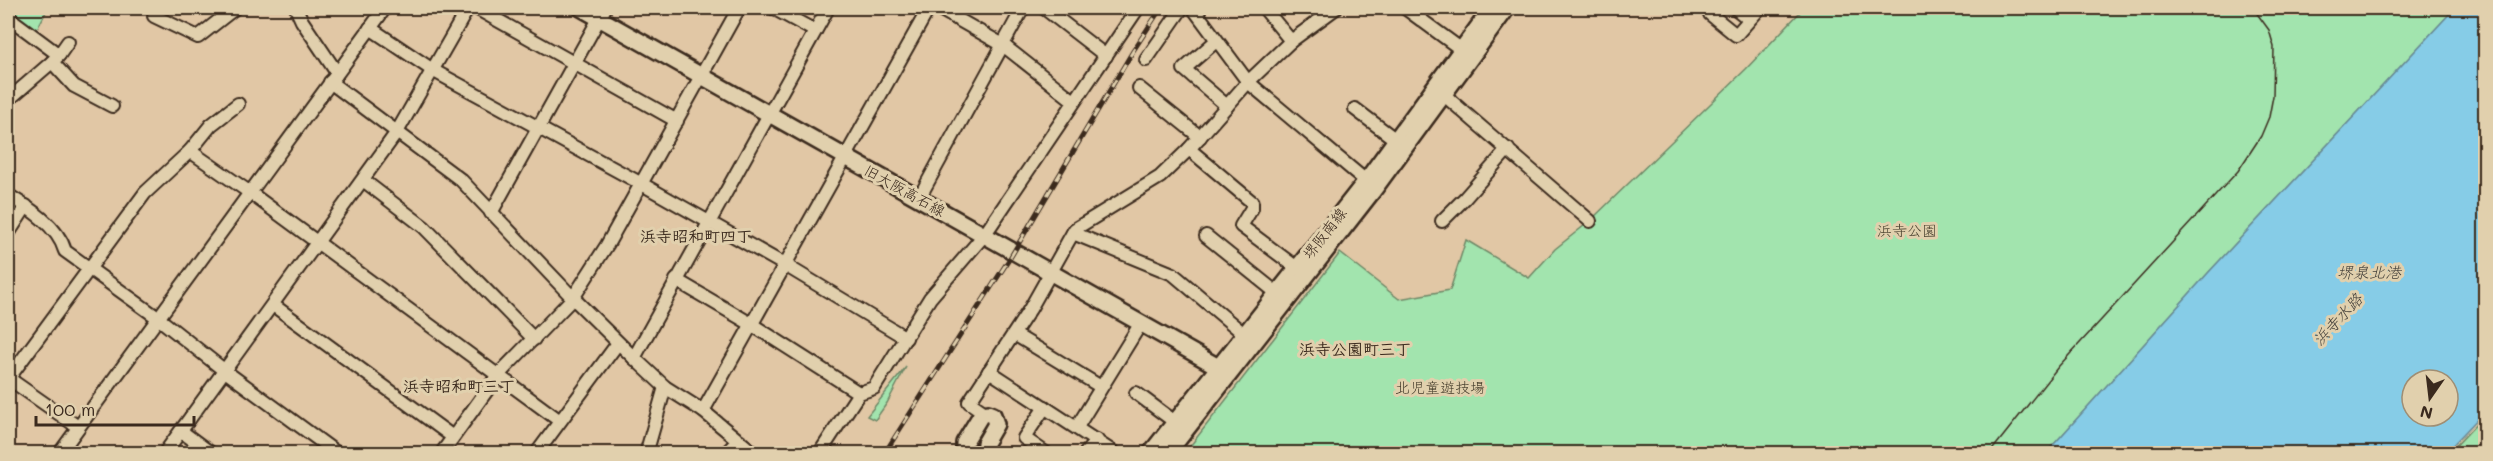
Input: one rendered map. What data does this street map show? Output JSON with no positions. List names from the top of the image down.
{
  "streets": {
    "main road": ["旧大阪高石線", "堺阪南線"]
  },
  "crossings": [
    ["旧大阪高石線", "堺阪南線"]
  ],
  "districts": ["浜寺昭和町四丁", "浜寺公園町三丁", "浜寺昭和町三丁"],
  "water": ["堺泉北港", "浜寺水路"],
  "parks": ["浜寺公園", "北児童遊技場"],
  "scale_bar": "100 m",
  "north": "bottom"
}
